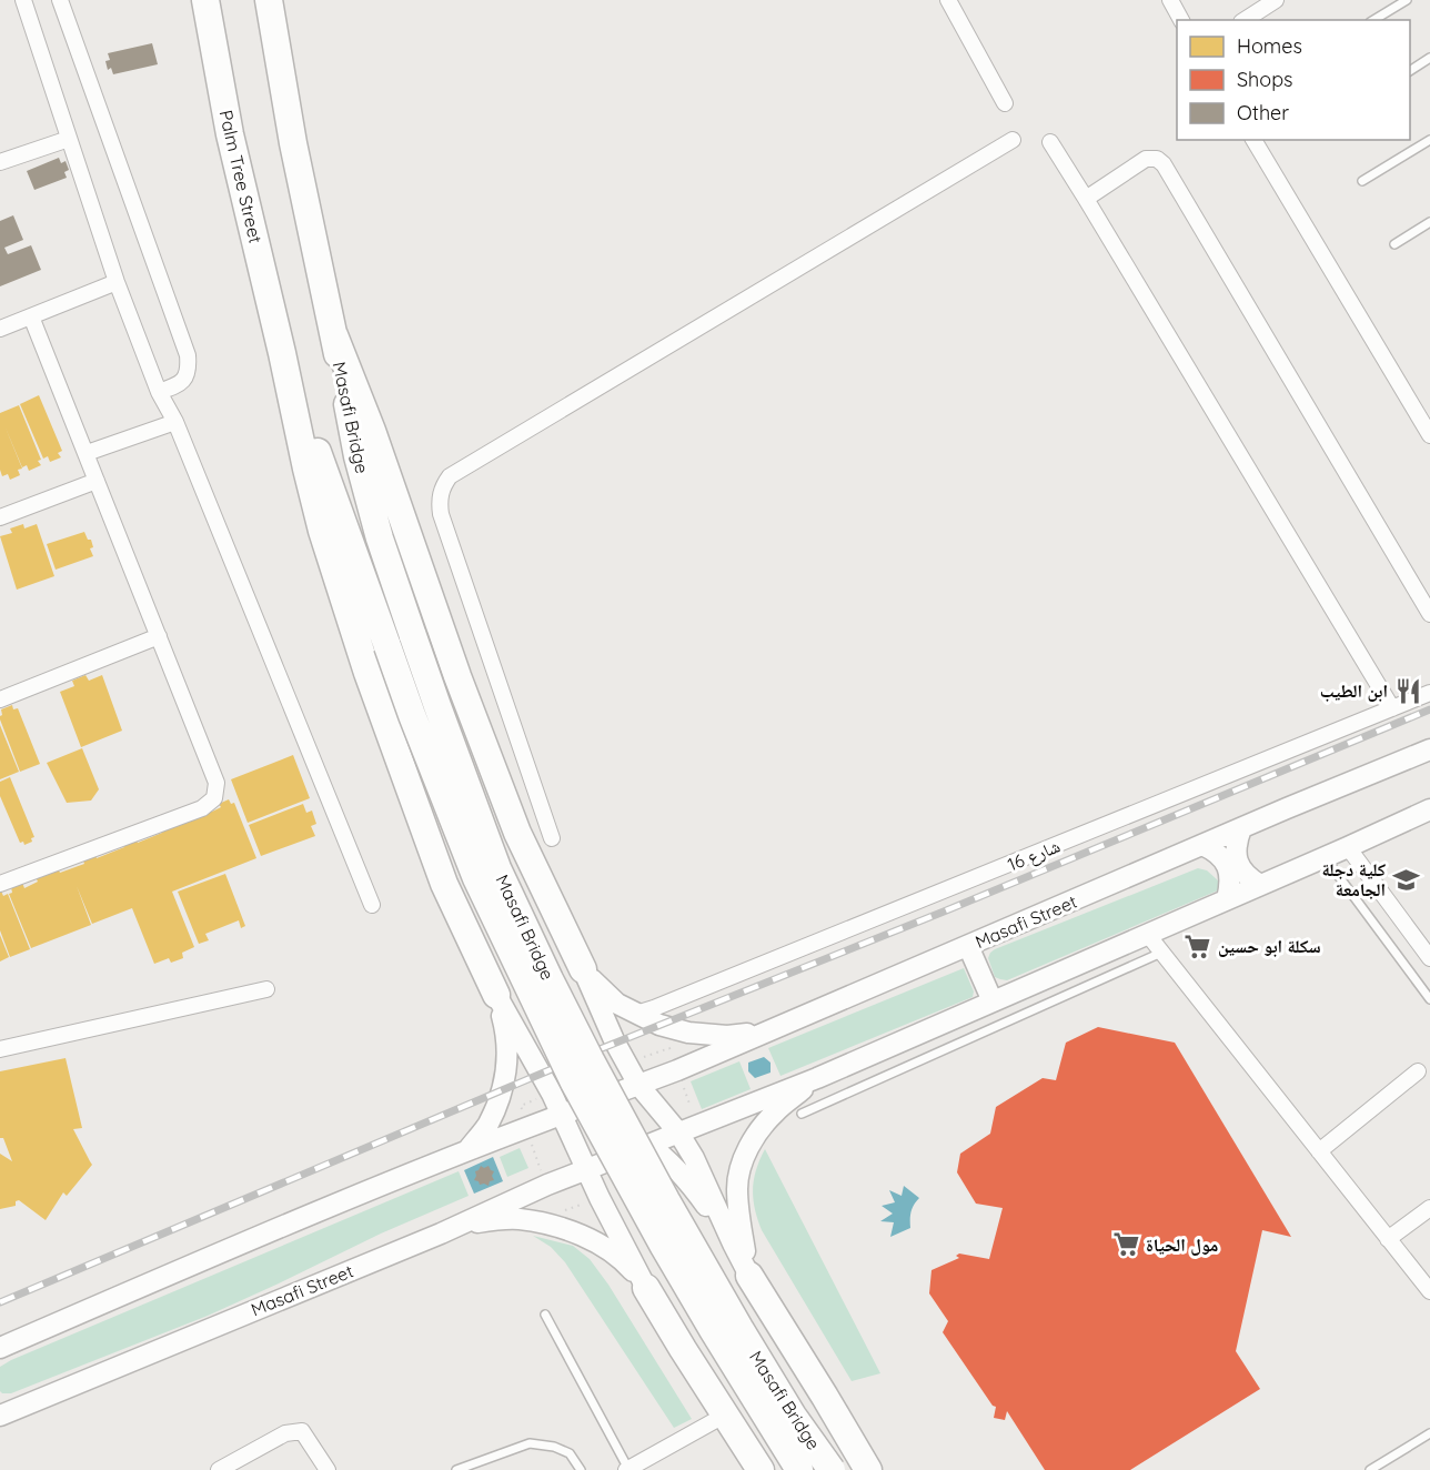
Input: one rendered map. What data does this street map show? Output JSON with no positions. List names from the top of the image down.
{
  "streets": {
    "highway": ["Palm Tree Street", "Masafi Bridge"],
    "main road": ["Masafi Street"],
    "street": ["شارع 16"]
  },
  "crossings": [
    ["Palm Tree Street", "Masafi Bridge"]
  ],
  "places": {
    "restaurant": ["ابن الطيب"],
    "school or university": ["كلية دجلة الجامعة"],
    "supermarket": ["سكلة ابو حسين", "مول الحياة"]
  },
  "legend": ["Homes", "Shops", "Other"]
}
